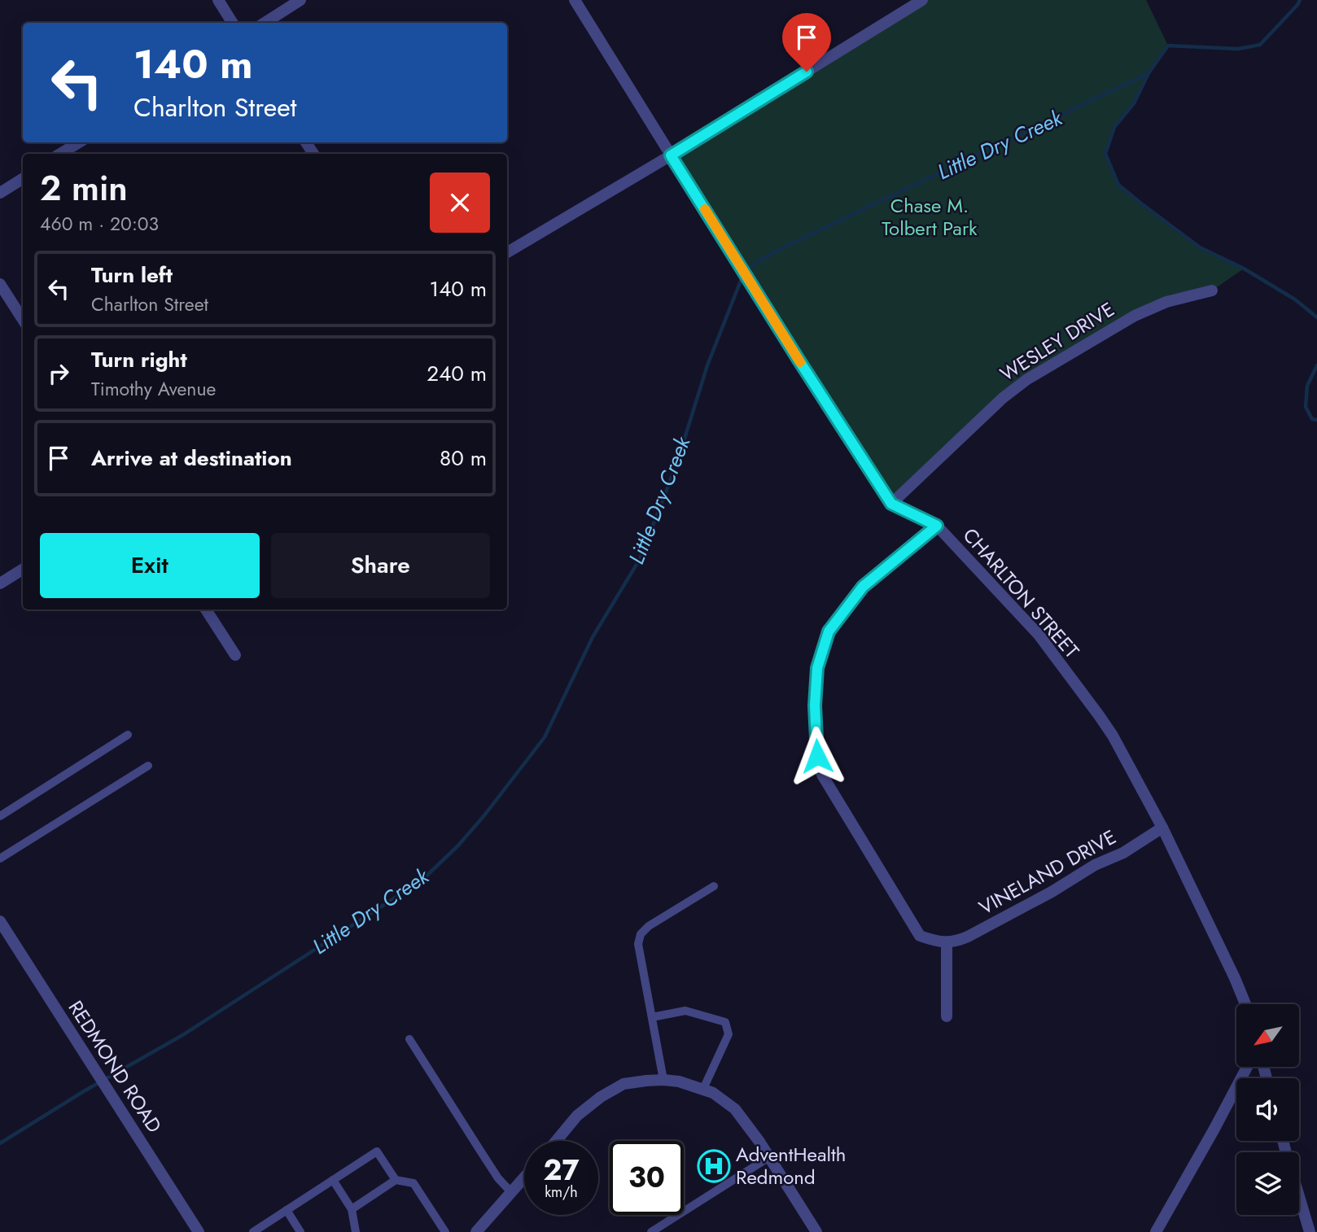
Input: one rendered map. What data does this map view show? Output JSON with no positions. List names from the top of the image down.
{
  "streets": {
    "street": [
      "WESLEY DRIVE",
      "CHARLTON STREET",
      "VINELAND DRIVE",
      "REDMOND ROAD"
    ]
  },
  "crossings": [
    ["WESLEY DRIVE", "CHARLTON STREET"],
    ["CHARLTON STREET", "VINELAND DRIVE"]
  ],
  "water": ["Little Dry Creek"],
  "parks": ["Chase M. Tolbert Park"],
  "places": {
    "hospital": ["AdventHealth Redmond"]
  },
  "north": "bottom left",
  "page": {
    "turn": ["140 m", "Charlton Street"],
    "heading": ["2 min", "460 m · 20:03"],
    "list": [
      {
        "name": "Turn left",
        "note": "Charlton Street",
        "value": "140 m"
      },
      {
        "name": "Turn right",
        "note": "Timothy Avenue",
        "value": "240 m"
      },
      {
        "name": "Arrive at destination",
        "value": "80 m"
      }
    ],
    "buttons": ["Exit", "Share"],
    "speed": "27 km/h",
    "limit": "30"
  }
}
